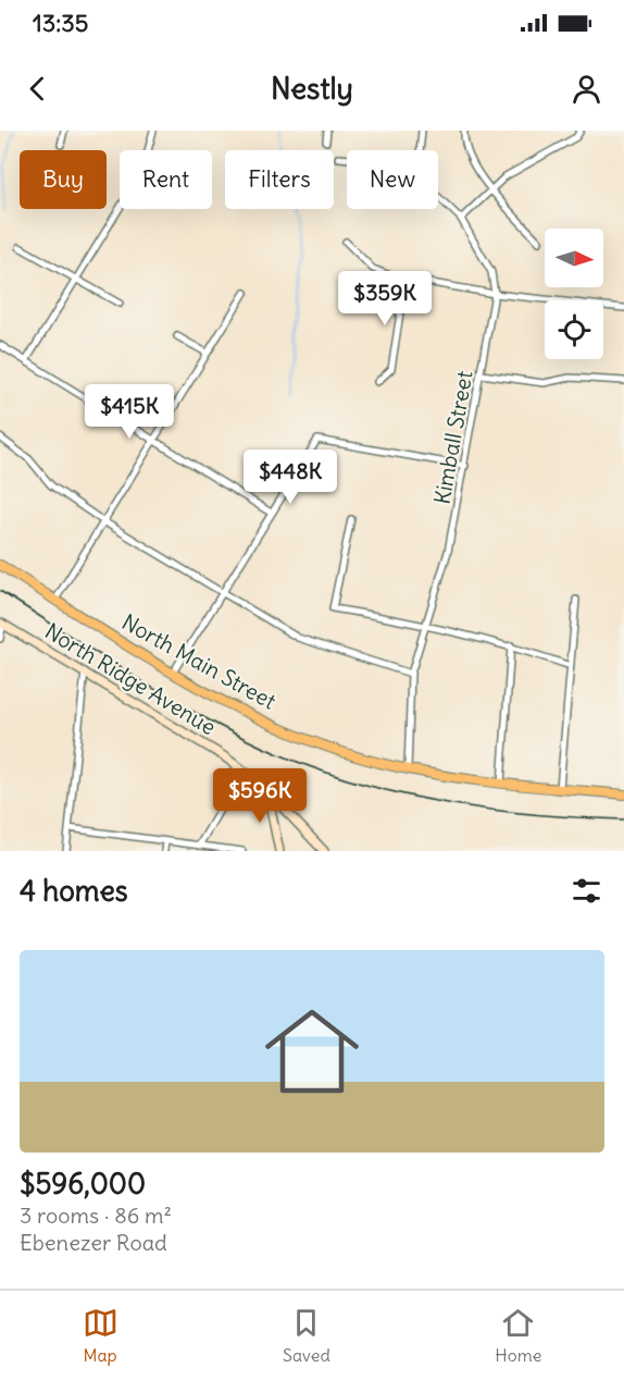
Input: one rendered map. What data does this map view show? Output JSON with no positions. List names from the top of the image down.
{
  "streets": {
    "main road": ["North Main Street"],
    "street": ["Kimball Street", "North Ridge Avenue"]
  },
  "crossings": [
    ["Kimball Street", "North Main Street"]
  ],
  "north": "right",
  "page": {
    "status": "13:35",
    "header": "Nestly",
    "chip": [
      "Buy",
      "Rent",
      "Filters",
      "New"
    ],
    "price": [
      "$359K",
      "$415K",
      "$448K",
      "$596K"
    ],
    "heading": "4 homes",
    "list": [
      {
        "name": "$596,000",
        "note": "3 rooms · 86 m² · Ebenezer Road"
      }
    ],
    "tabs": ["Map", "Saved", "Home"]
  }
}
